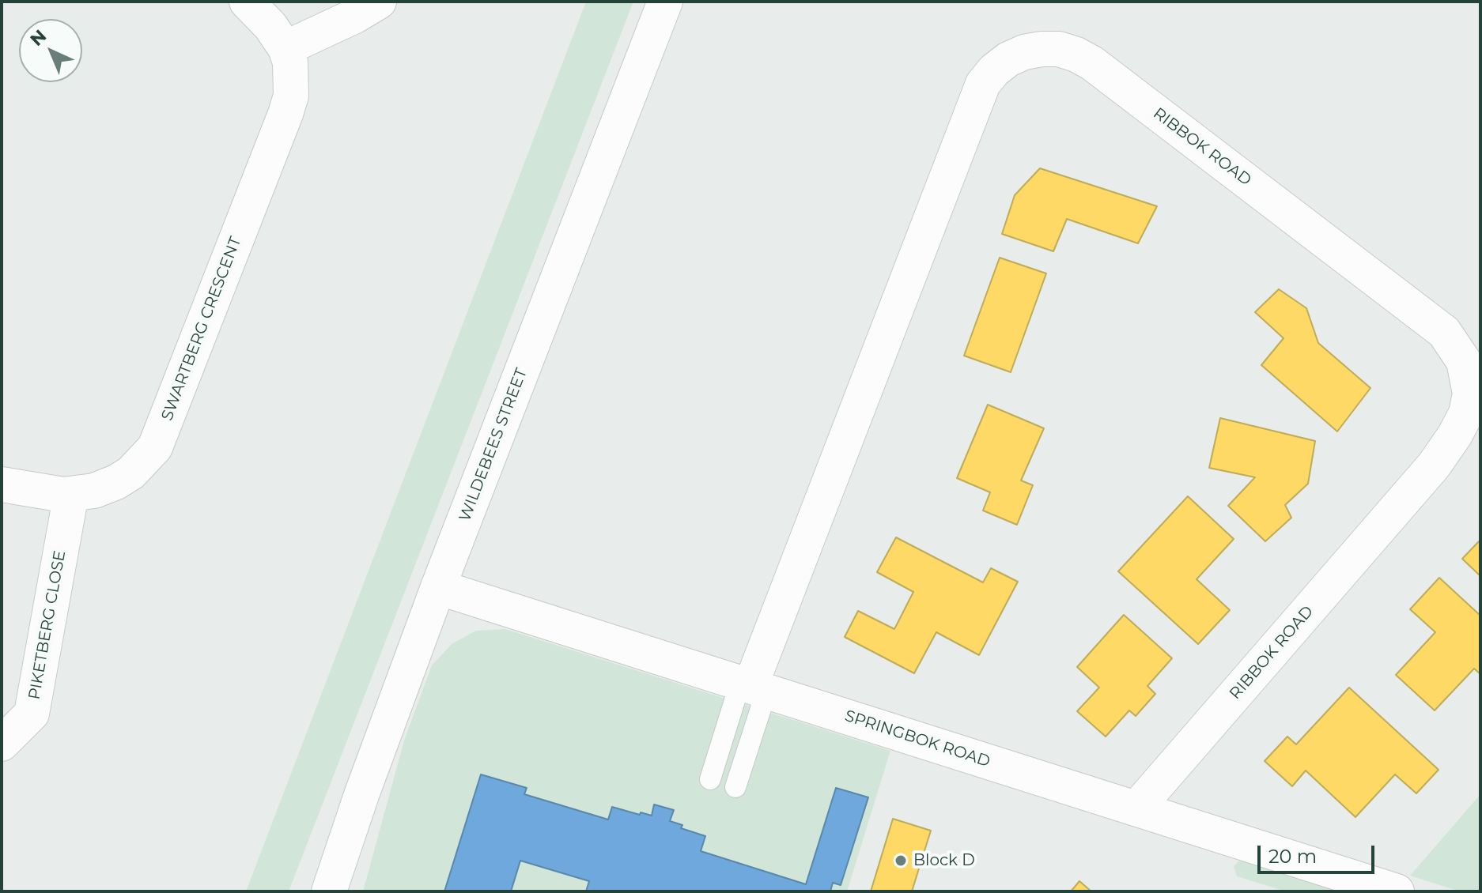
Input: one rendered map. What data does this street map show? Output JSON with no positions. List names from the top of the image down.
{
  "streets": {
    "street": [
      "RIBBOK ROAD",
      "SWARTBERG CRESCENT",
      "WILDEBEES STREET",
      "PIKETBERG CLOSE",
      "SPRINGBOK ROAD"
    ]
  },
  "crossings": [
    ["RIBBOK ROAD", "SPRINGBOK ROAD"],
    ["SWARTBERG CRESCENT", "PIKETBERG CLOSE"],
    ["WILDEBEES STREET", "SPRINGBOK ROAD"]
  ],
  "places": ["Block D"],
  "scale_bar": "20 m",
  "north": "top left"
}
